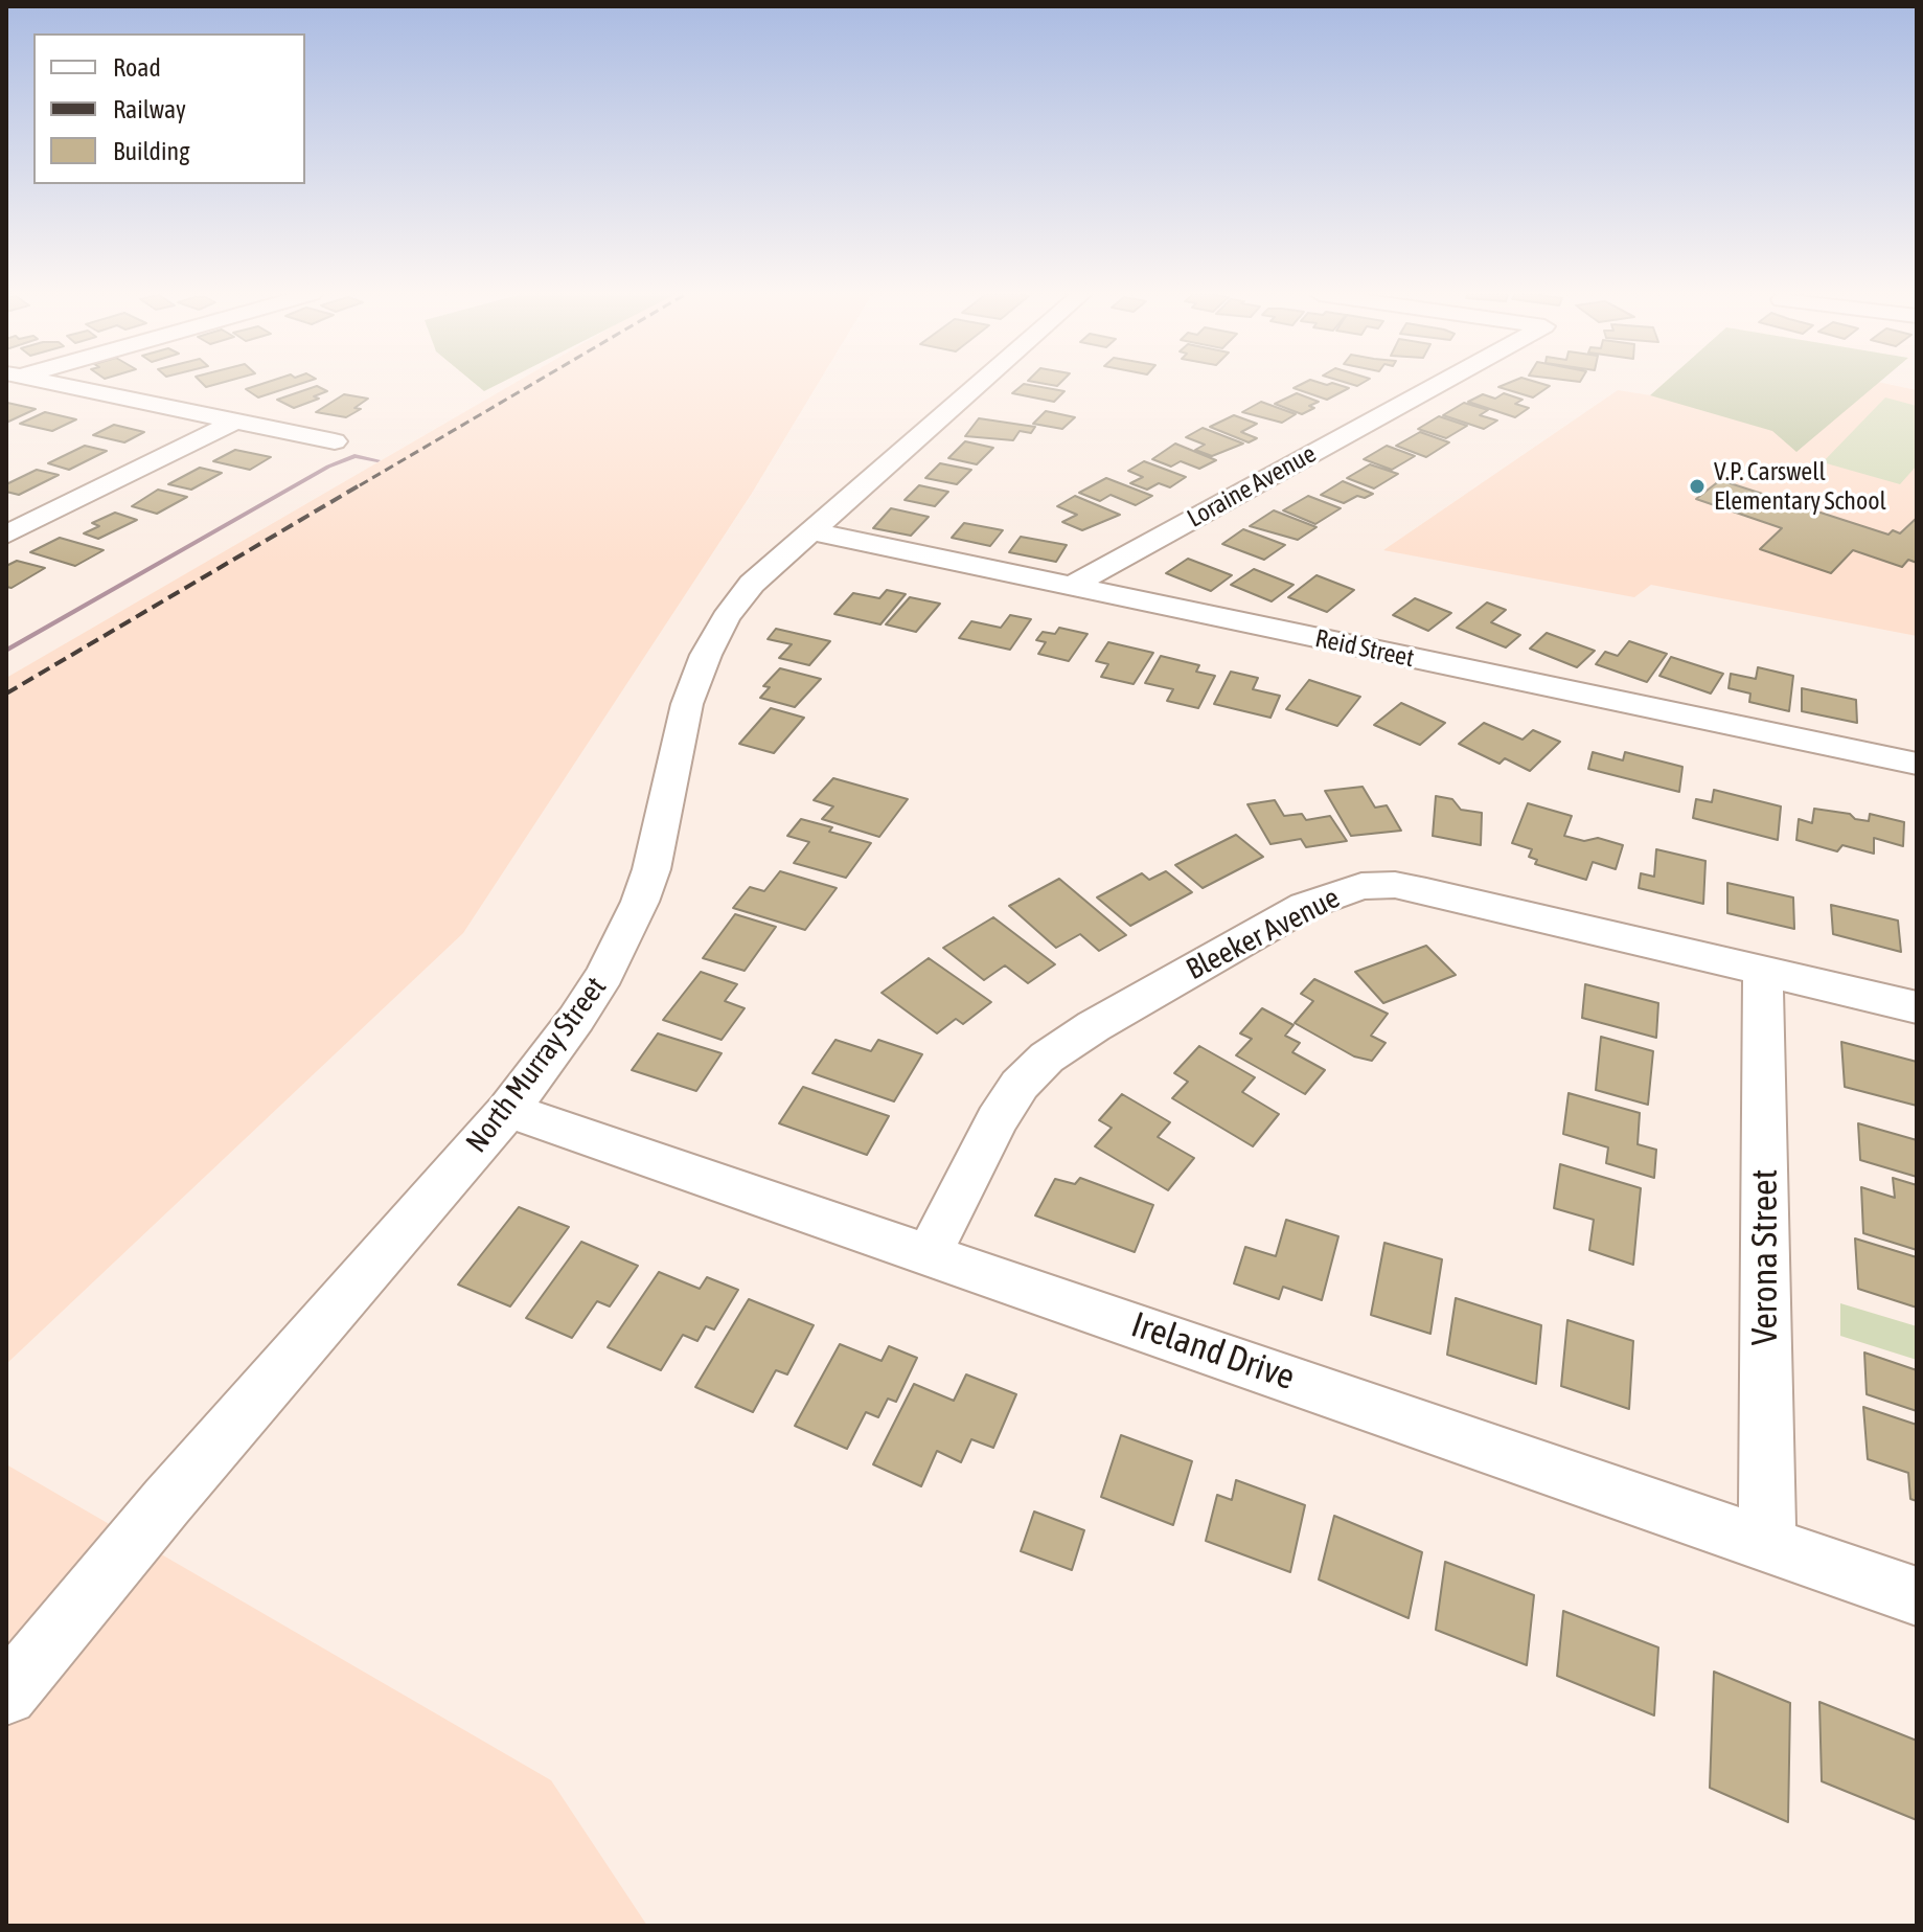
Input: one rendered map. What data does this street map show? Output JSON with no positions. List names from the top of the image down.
{
  "streets": {
    "street": [
      "Loraine Avenue",
      "Reid Street",
      "Bleeker Avenue",
      "North Murray Street",
      "Verona Street",
      "Ireland Drive"
    ]
  },
  "crossings": [
    ["Loraine Avenue", "Reid Street"],
    ["Reid Street", "North Murray Street"],
    ["Bleeker Avenue", "Verona Street"],
    ["Bleeker Avenue", "Ireland Drive"],
    ["North Murray Street", "Ireland Drive"],
    ["Verona Street", "Ireland Drive"]
  ],
  "places": ["V.P. Carswell Elementary School"],
  "legend": ["Road", "Railway", "Building"]
}
